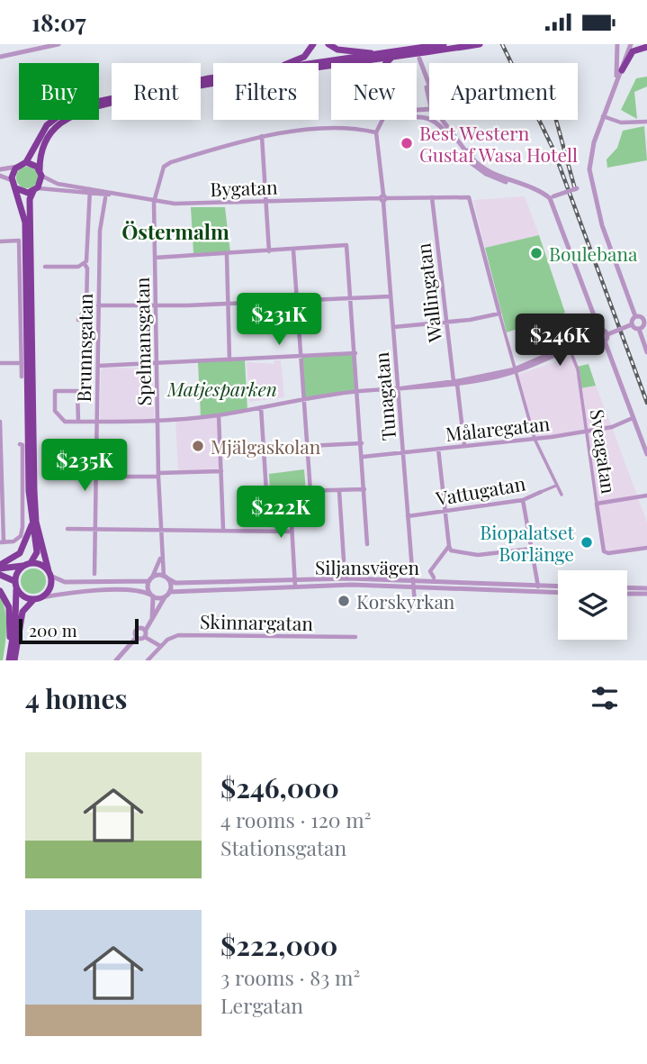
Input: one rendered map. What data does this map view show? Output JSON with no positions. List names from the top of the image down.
{
  "streets": {
    "street": [
      "Bygatan",
      "Wallingatan",
      "Spelmansgatan",
      "Brunnsgatan",
      "Tunagatan",
      "Målaregatan",
      "Sveagatan",
      "Vattugatan",
      "Siljansvägen",
      "Skinnargatan"
    ]
  },
  "crossings": [
    ["Bygatan", "Wallingatan"],
    ["Bygatan", "Spelmansgatan"],
    ["Bygatan", "Brunnsgatan"],
    ["Bygatan", "Tunagatan"],
    ["Wallingatan", "Målaregatan"],
    ["Spelmansgatan", "Siljansvägen"],
    ["Tunagatan", "Målaregatan"],
    ["Tunagatan", "Vattugatan"],
    ["Tunagatan", "Siljansvägen"],
    ["Målaregatan", "Sveagatan"]
  ],
  "districts": ["Östermalm"],
  "parks": ["Matjesparken"],
  "places": [
    "Best Western Gustaf Wasa Hotell",
    "Boulebana",
    "Mjälgaskolan",
    "Biopalatset Borlänge",
    "Korskyrkan"
  ],
  "scale_bar": "200 m",
  "page": {
    "status": "18:07",
    "chip": [
      "Buy",
      "Rent",
      "Filters",
      "New",
      "Apartment"
    ],
    "price": [
      "$231K",
      "$246K",
      "$235K",
      "$222K"
    ],
    "scale": "200 m",
    "heading": "4 homes",
    "list": [
      {
        "name": "$246,000",
        "note": "4 rooms · 120 m² · Stationsgatan"
      },
      {
        "name": "$222,000",
        "note": "3 rooms · 83 m² · Lergatan"
      }
    ]
  }
}
